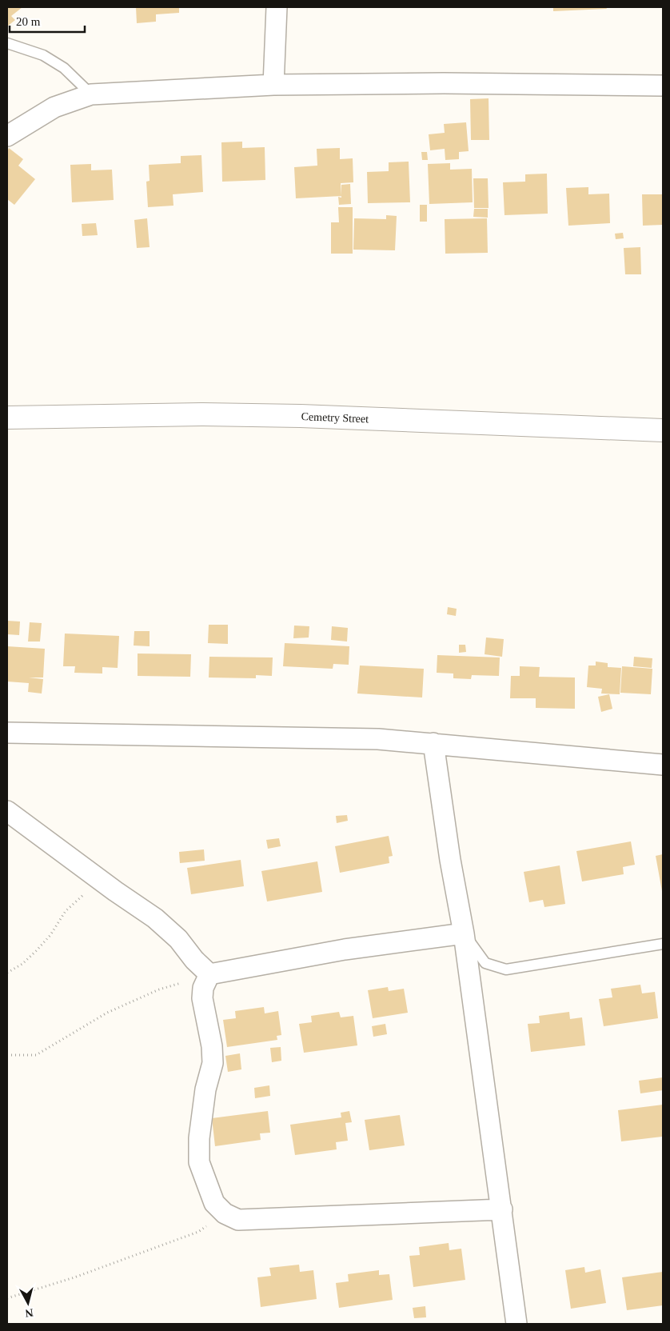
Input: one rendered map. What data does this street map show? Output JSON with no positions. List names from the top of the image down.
{
  "streets": {
    "street": ["Cemetry Street"]
  },
  "scale_bar": "20 m",
  "north": "bottom"
}
